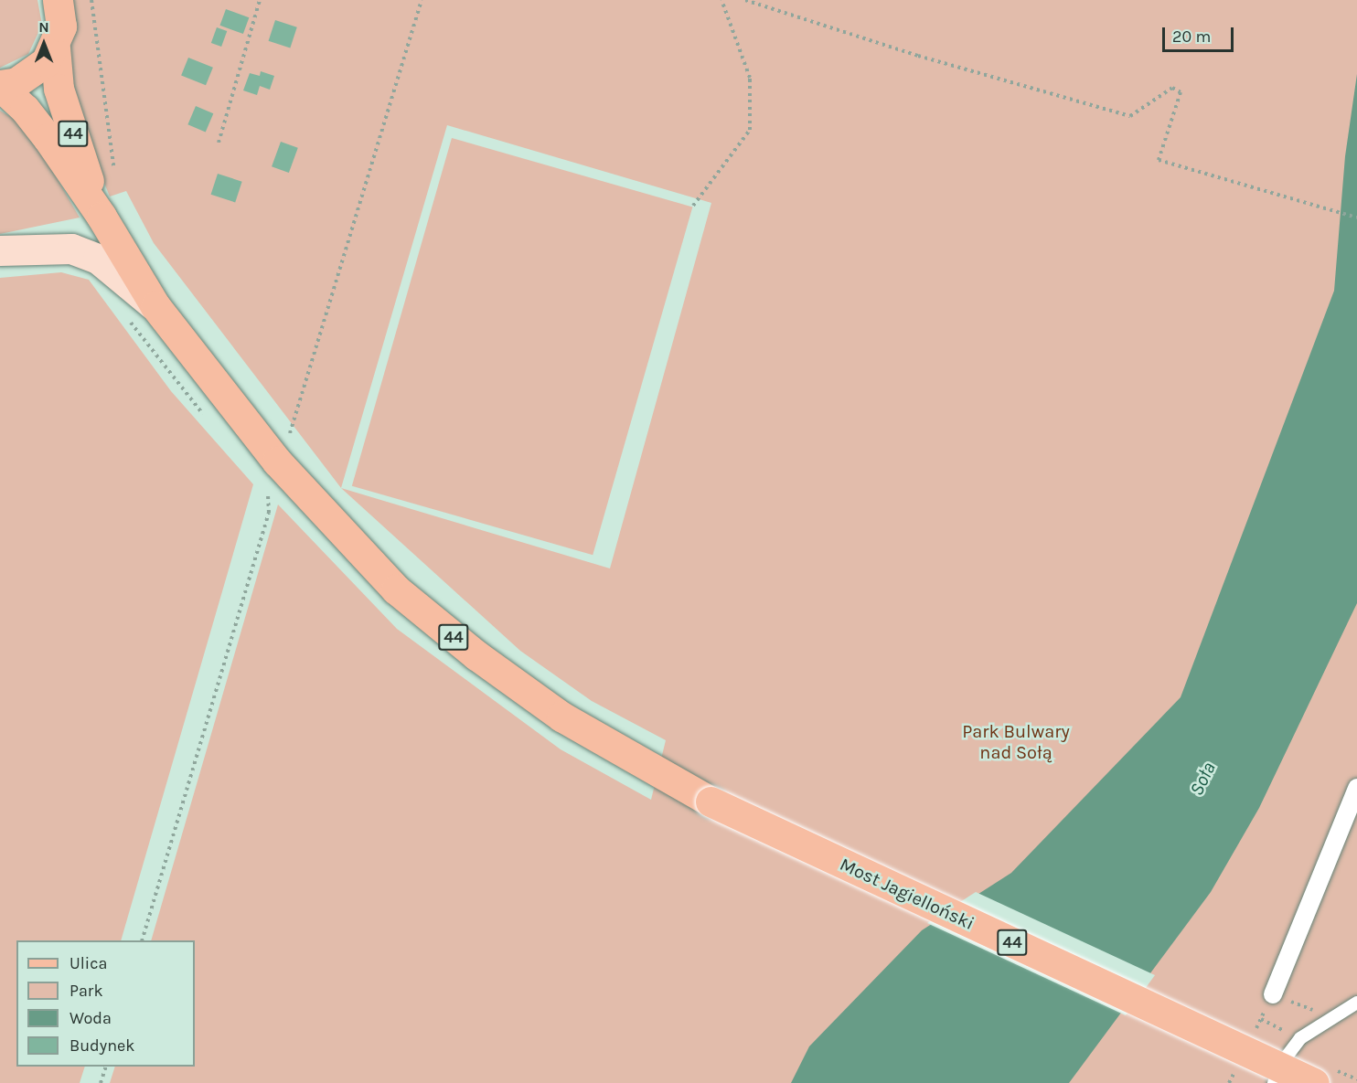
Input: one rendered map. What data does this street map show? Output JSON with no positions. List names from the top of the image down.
{
  "streets": {
    "main road": ["44", "Most Jagielloński"]
  },
  "crossings": [
    ["44", "Most Jagielloński"]
  ],
  "water": ["Soła"],
  "parks": ["Park Bulwary nad Sołą"],
  "legend": [
    "Ulica",
    "Park",
    "Woda",
    "Budynek"
  ],
  "scale_bar": "20 m",
  "north": "top"
}
